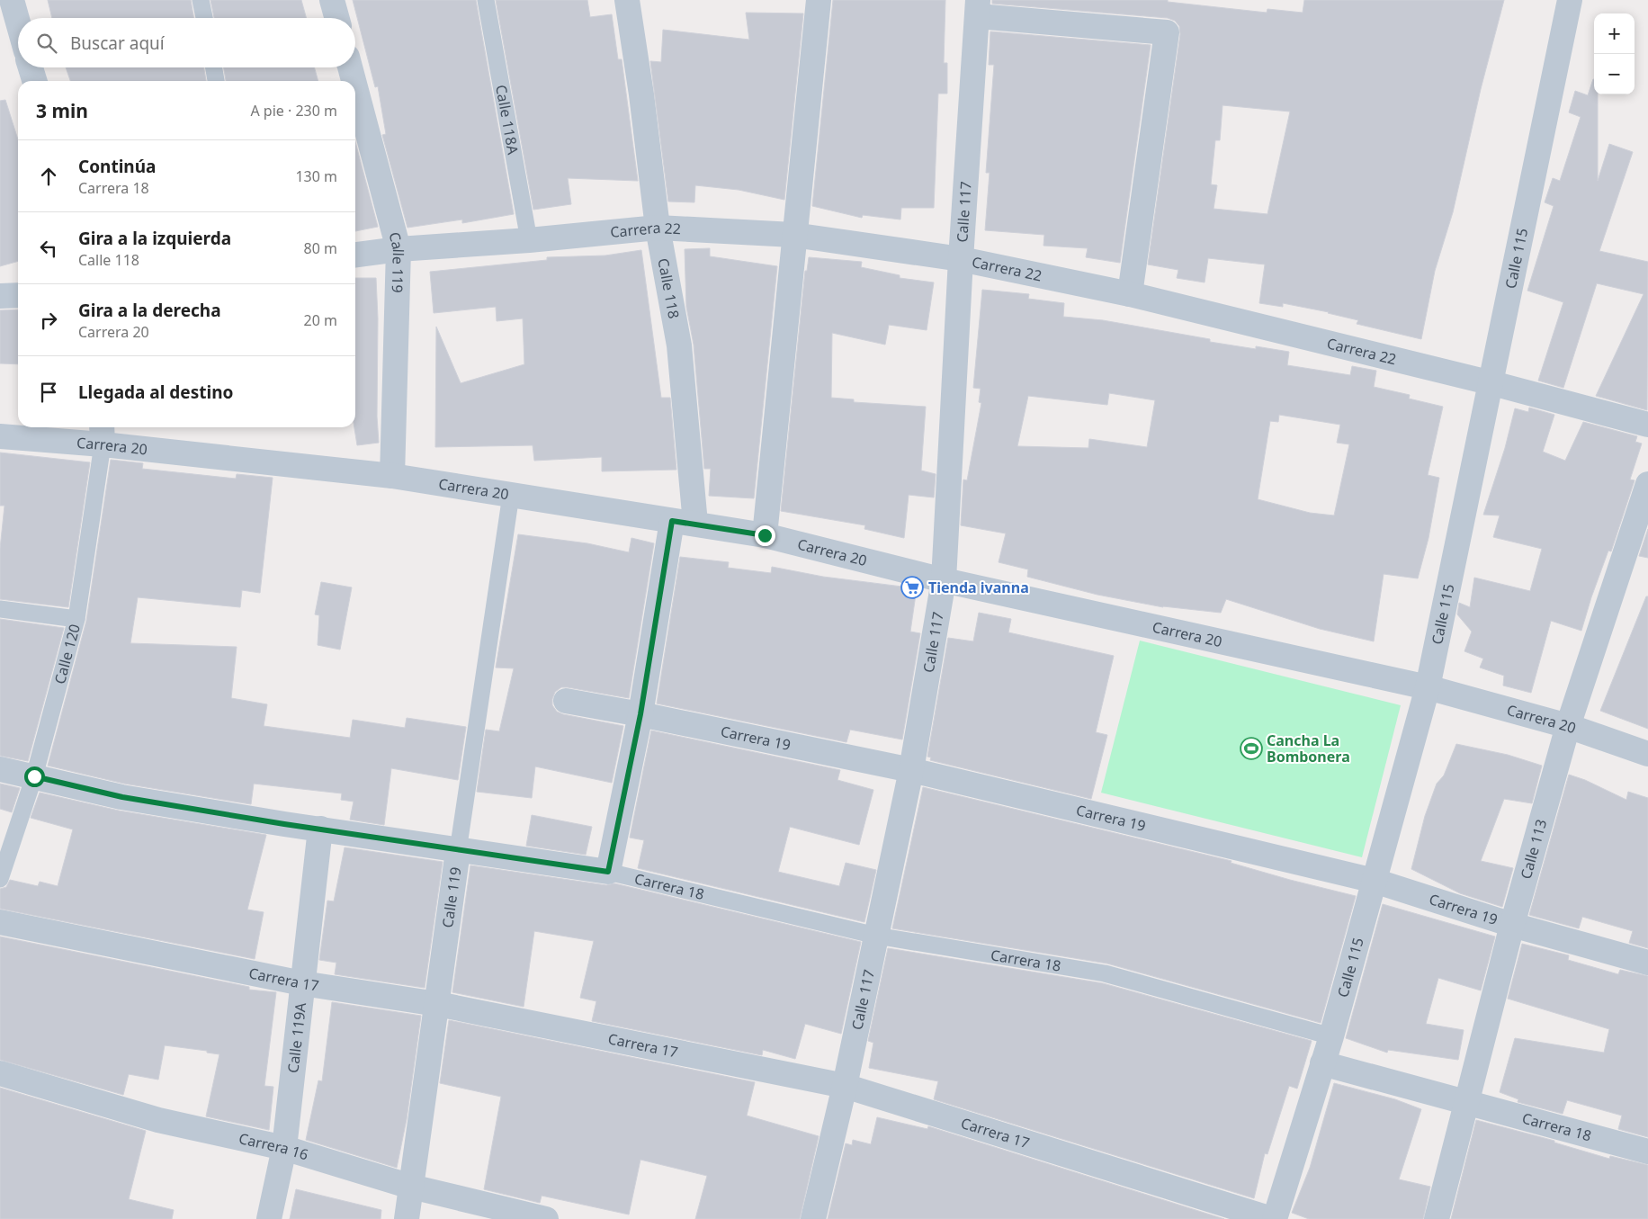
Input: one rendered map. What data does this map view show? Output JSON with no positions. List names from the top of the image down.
{
  "streets": {
    "street": [
      "Calle 117",
      "Carrera 22",
      "Calle 115",
      "Calle 119",
      "Calle 118",
      "Carrera 20",
      "Carrera 19",
      "Calle 113",
      "Carrera 18",
      "Carrera 17",
      "Calle 119A",
      "Carrera 16"
    ],
    "lane": ["Calle 118A", "Calle 120"]
  },
  "crossings": [
    ["Calle 118A", "Carrera 22"],
    ["Calle 117", "Carrera 22"],
    ["Calle 117", "Carrera 20"],
    ["Calle 117", "Carrera 19"],
    ["Calle 117", "Carrera 18"],
    ["Calle 117", "Carrera 17"],
    ["Carrera 22", "Calle 115"],
    ["Carrera 22", "Calle 119"],
    ["Carrera 22", "Calle 118"],
    ["Calle 115", "Carrera 20"],
    ["Calle 115", "Carrera 19"],
    ["Calle 115", "Carrera 18"],
    ["Calle 115", "Carrera 17"],
    ["Calle 119", "Carrera 20"],
    ["Calle 119", "Carrera 18"],
    ["Calle 119", "Carrera 17"],
    ["Calle 119", "Carrera 16"],
    ["Calle 118", "Carrera 20"],
    ["Calle 118", "Carrera 19"],
    ["Calle 118", "Carrera 18"],
    ["Carrera 20", "Calle 120"],
    ["Carrera 20", "Calle 113"],
    ["Calle 120", "Carrera 18"],
    ["Carrera 19", "Calle 113"],
    ["Calle 113", "Carrera 18"],
    ["Carrera 18", "Calle 119A"],
    ["Carrera 17", "Calle 119A"],
    ["Calle 119A", "Carrera 16"]
  ],
  "places": {
    "supermarket": ["Tienda ivanna"],
    "sports": ["Cancha La Bombonera"]
  },
  "page": {
    "map_buttons": ["+", "−"],
    "search": "Buscar aquí",
    "heading": ["3 min", "A pie · 230 m"],
    "list": [
      ["Continúa", "Carrera 18", "130 m"],
      ["Gira a la izquierda", "Calle 118", "80 m"],
      ["Gira a la derecha", "Carrera 20", "20 m"],
      "Llegada al destino"
    ]
  }
}
